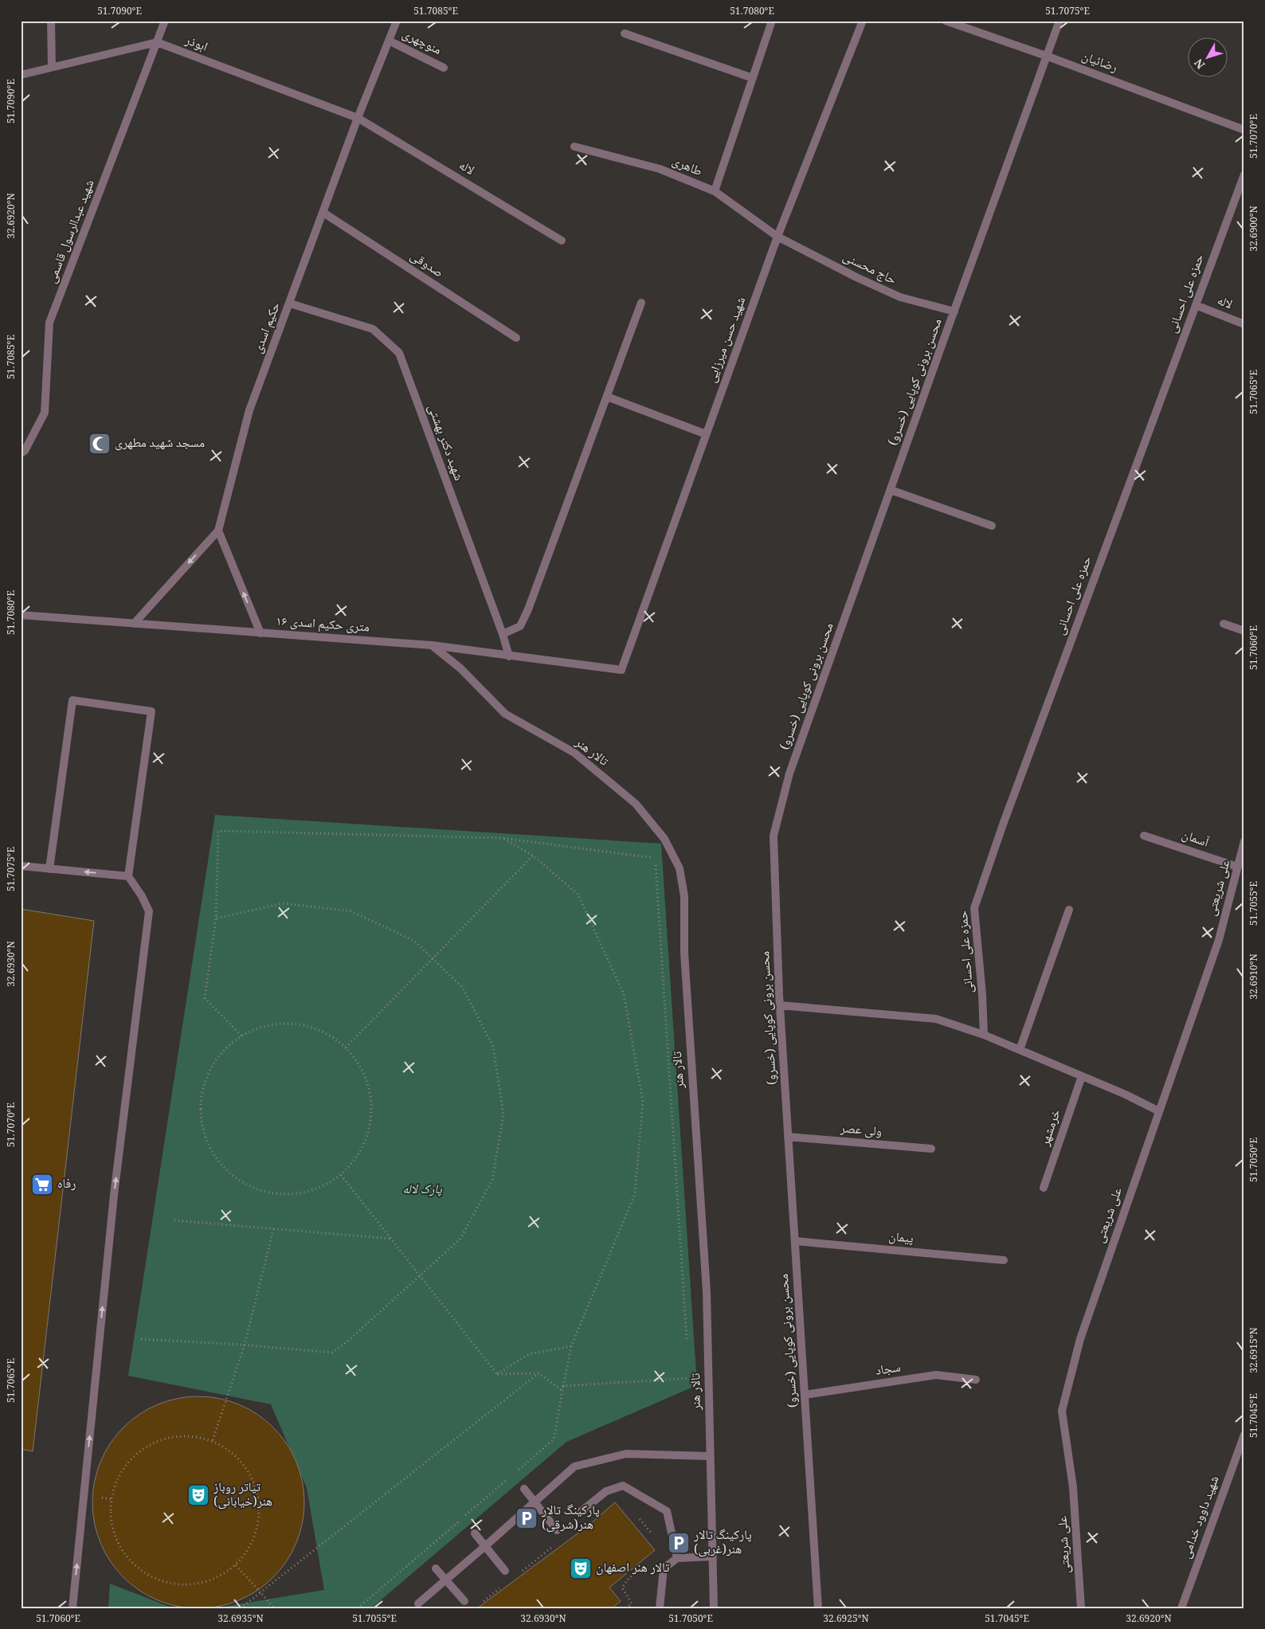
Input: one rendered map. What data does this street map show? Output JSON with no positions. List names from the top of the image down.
{
  "streets": {
    "street": [
      "منوچهری",
      "ابوذر",
      "رضائیان",
      "طاهری",
      "لاله",
      "شهید عبدالرسول قاسمی",
      "صدوقی",
      "حاج محسنی",
      "حمزه علی احسانی",
      "حکیم اسدی",
      "شهید حسن میرزایی",
      "محسن برونی کوپایی (خسرو)",
      "شهید دکتر بهشتی",
      "۱۶ متری حکیم اسدی",
      "تالار هنر",
      "آسمان",
      "علی شریعتی",
      "خرمشهر",
      "ولی عصر",
      "پیمان",
      "سجاد",
      "شهید داوود خدامی"
    ]
  },
  "crossings": [
    ["منوچهری", "حکیم اسدی"],
    ["ابوذر", "لاله"],
    ["ابوذر", "شهید عبدالرسول قاسمی"],
    ["ابوذر", "حکیم اسدی"],
    ["رضائیان", "محسن برونی کوپایی (خسرو)"],
    ["طاهری", "حاج محسنی"],
    ["طاهری", "شهید حسن میرزایی"],
    ["لاله", "حمزه علی احسانی"],
    ["لاله", "حکیم اسدی"],
    ["صدوقی", "حکیم اسدی"],
    ["حاج محسنی", "شهید حسن میرزایی"],
    ["حاج محسنی", "محسن برونی کوپایی (خسرو)"],
    ["حکیم اسدی", "شهید دکتر بهشتی"],
    ["حکیم اسدی", "۱۶ متری حکیم اسدی"],
    ["شهید حسن میرزایی", "۱۶ متری حکیم اسدی"],
    ["محسن برونی کوپایی (خسرو)", "ولی عصر"],
    ["محسن برونی کوپایی (خسرو)", "پیمان"],
    ["محسن برونی کوپایی (خسرو)", "سجاد"],
    ["شهید دکتر بهشتی", "۱۶ متری حکیم اسدی"],
    ["۱۶ متری حکیم اسدی", "تالار هنر"],
    ["آسمان", "علی شریعتی"]
  ],
  "parks": ["پارک لاله"],
  "places": {
    "mosque": ["مسجد شهید مطهری"],
    "supermarket": ["رفاه"],
    "theatre": ["تیاتر روباز هنر(خیابانی)", "تالار هنر اصفهان"],
    "parking": ["پارکینگ تالار هنر(شرقی)", "پارکینگ تالار هنر(غربی)"]
  },
  "north": "bottom left",
  "coordinates": [
    "51.7090°E",
    "51.7085°E",
    "51.7080°E",
    "51.7075°E",
    "51.7070°E",
    "32.6920°N",
    "32.6900°N",
    "51.7065°E",
    "51.7060°E",
    "51.7055°E",
    "32.6930°N",
    "32.6910°N",
    "51.7050°E",
    "32.6915°N",
    "51.7045°E",
    "32.6935°N",
    "32.6925°N"
  ]
}
